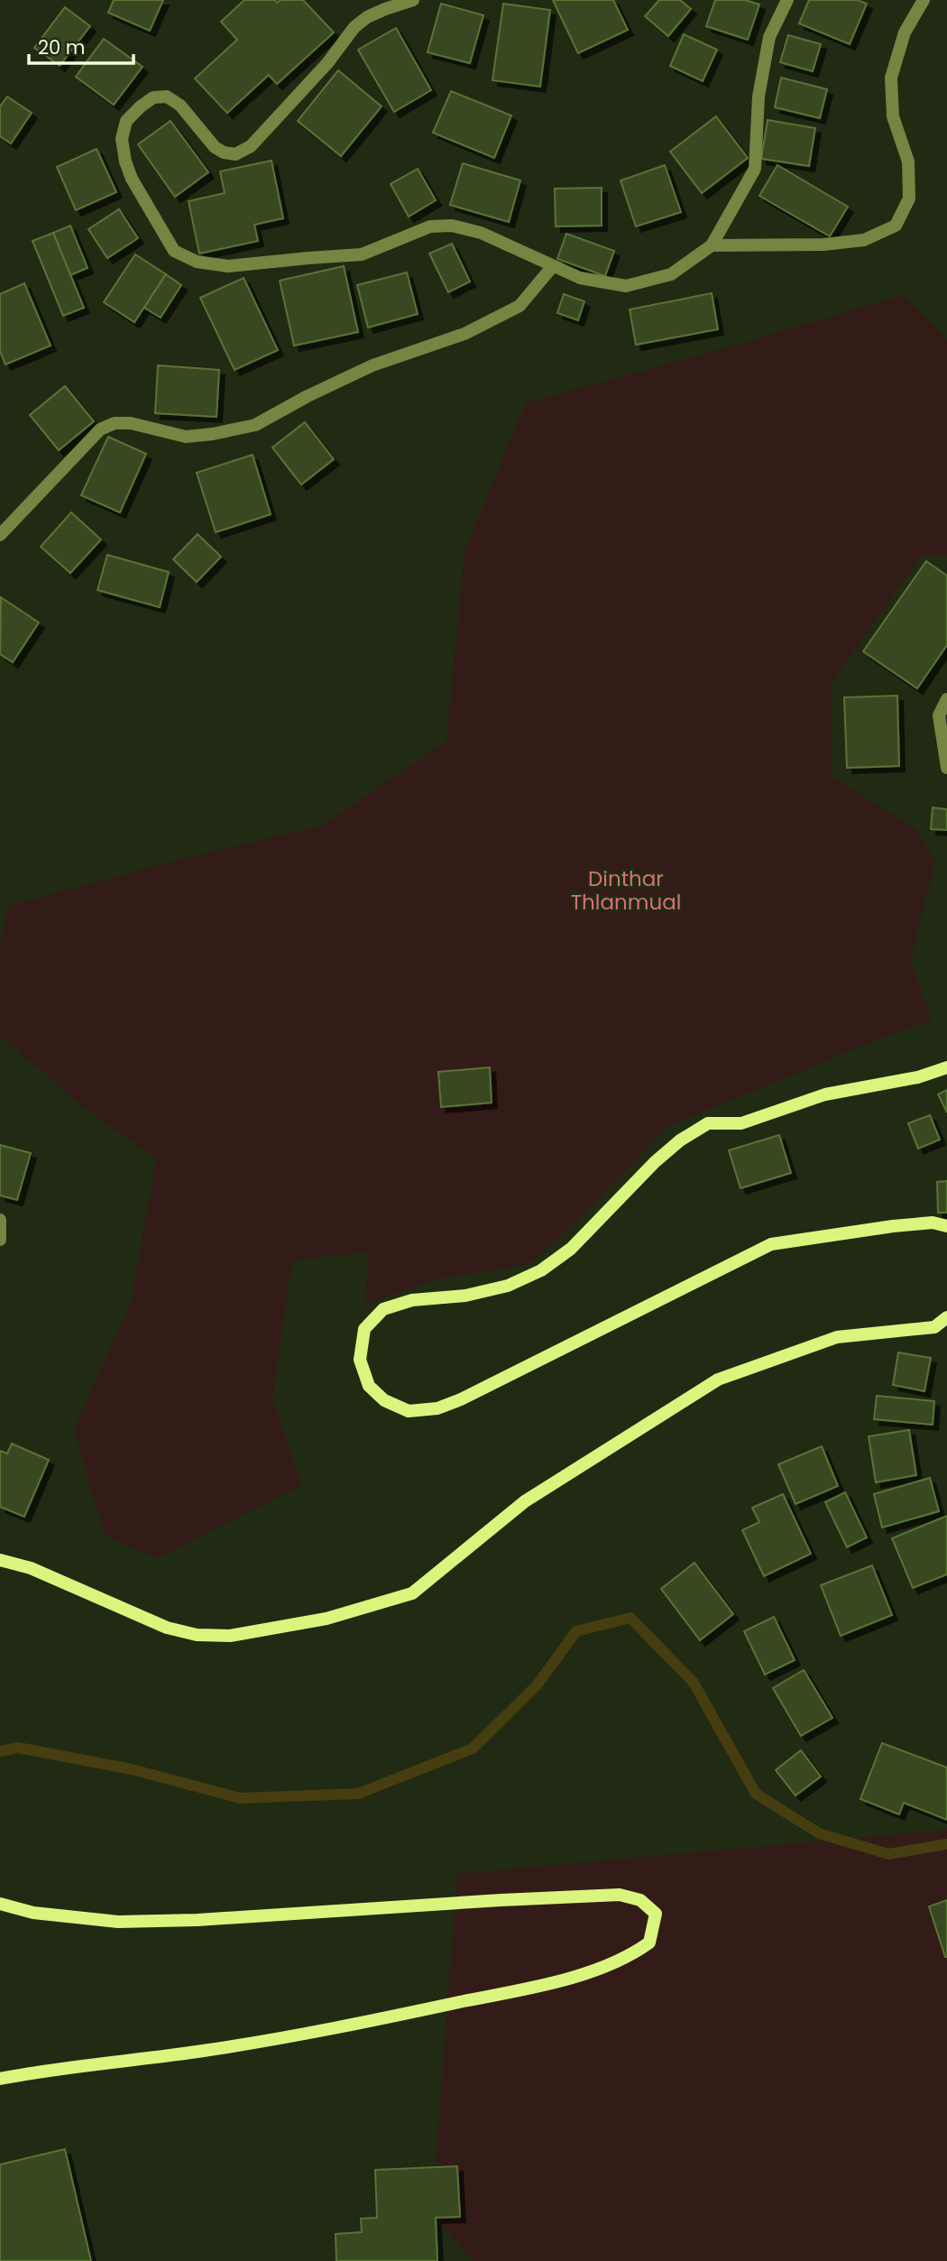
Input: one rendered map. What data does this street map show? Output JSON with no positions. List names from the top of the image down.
{
  "parks": ["Dinthar Thlanmual"],
  "scale_bar": "20 m"
}
